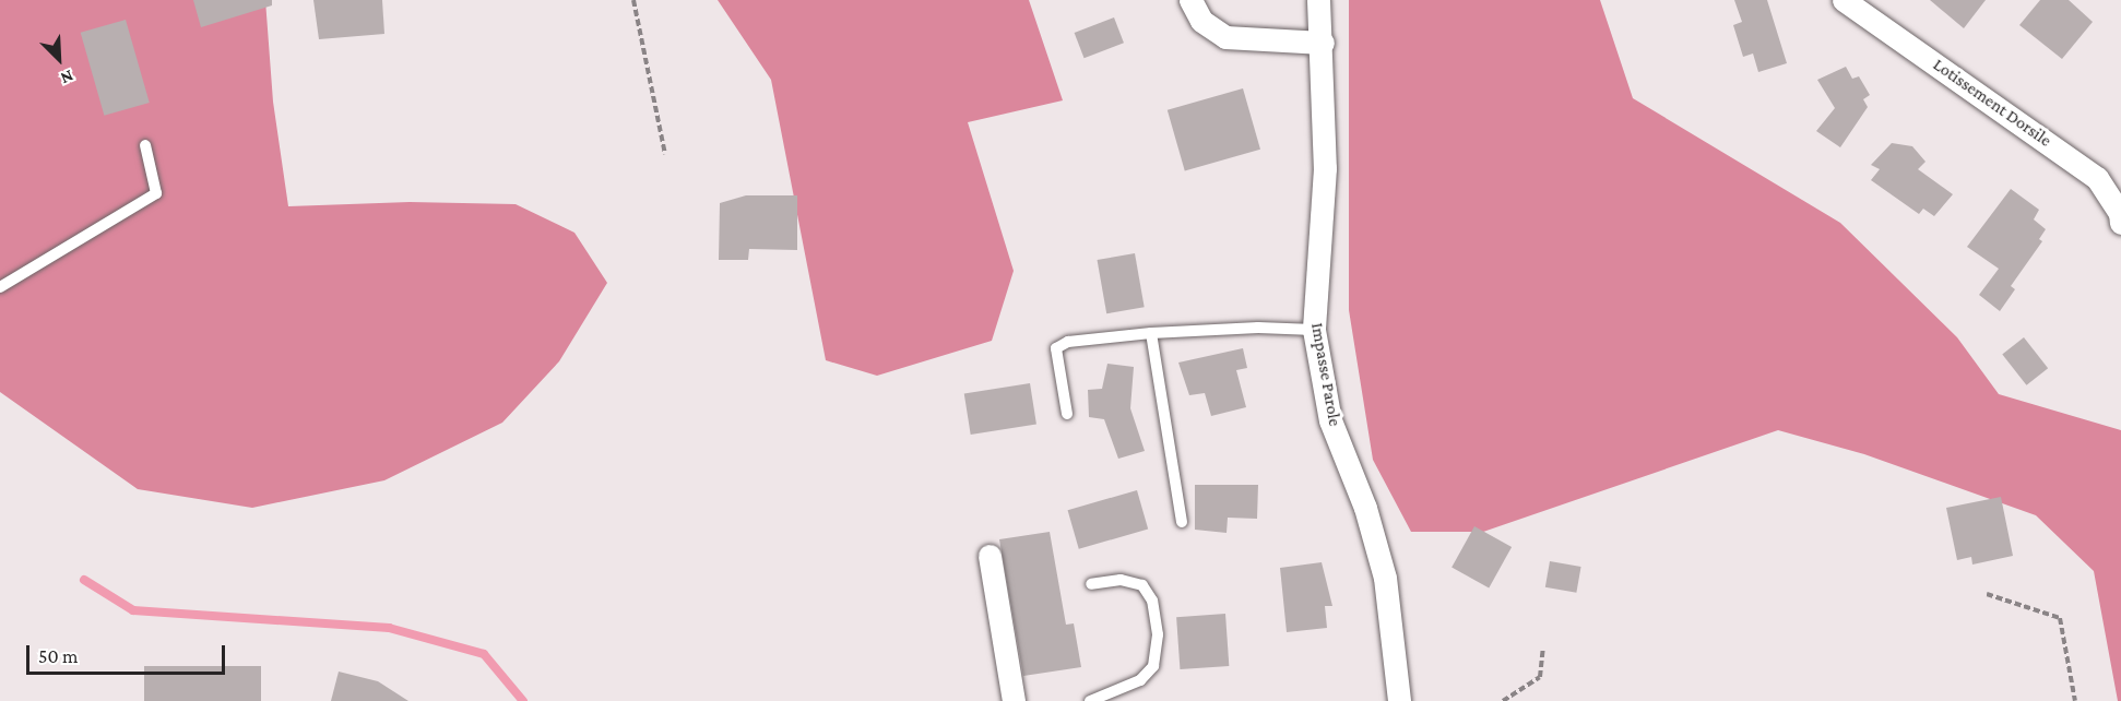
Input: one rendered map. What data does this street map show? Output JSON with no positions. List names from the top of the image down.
{
  "streets": {
    "street": ["Lotissement Dorsile", "Impasse Parole"]
  },
  "scale_bar": "50 m",
  "north": "bottom right"
}
